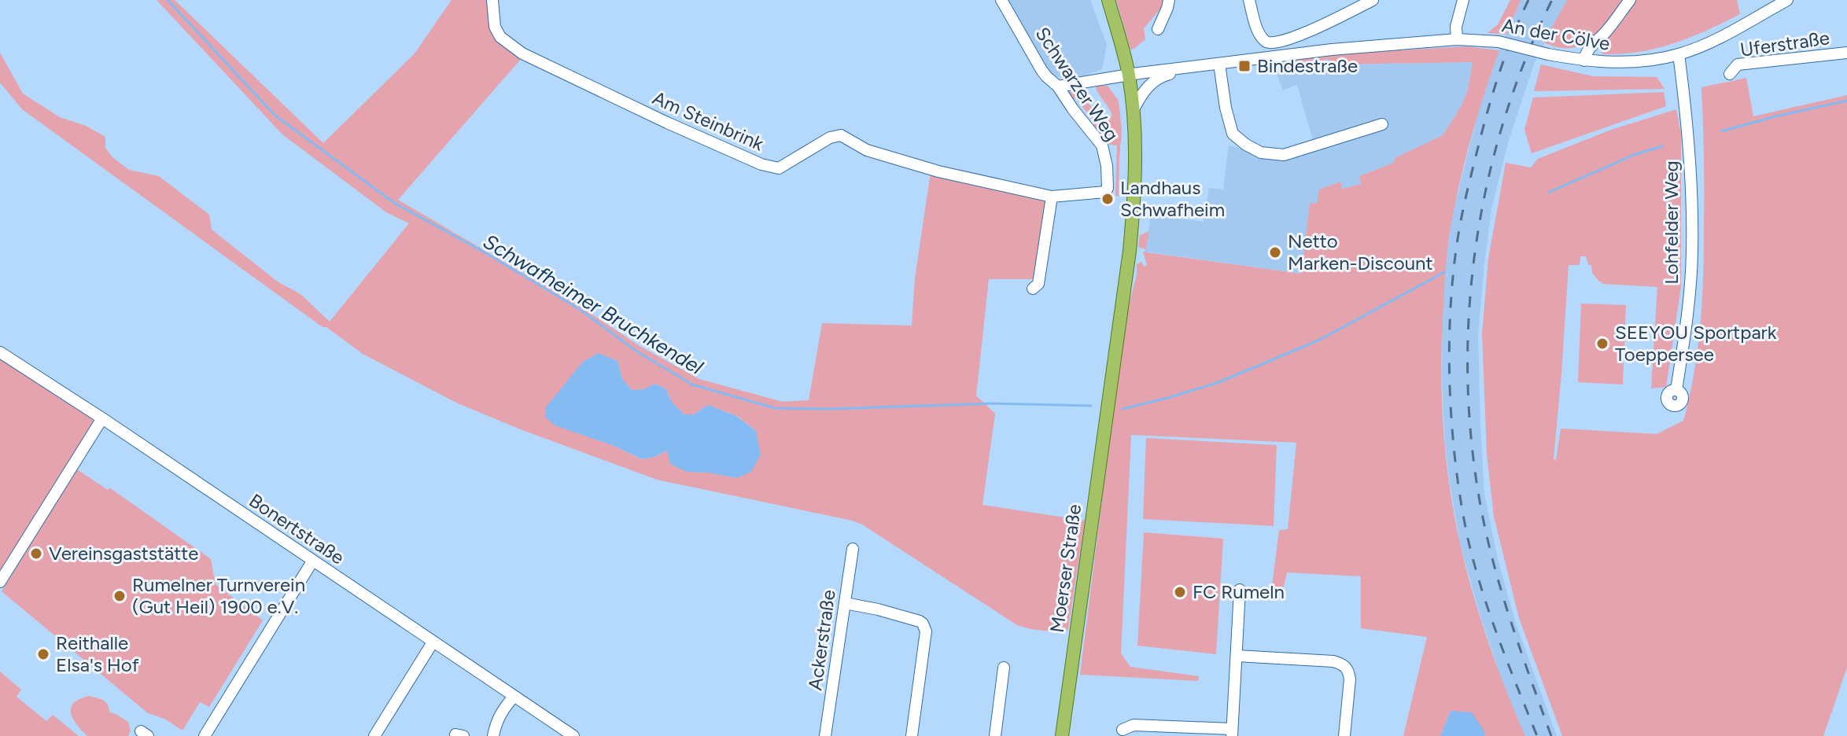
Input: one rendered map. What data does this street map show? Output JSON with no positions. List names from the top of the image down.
{
  "streets": {
    "main road": ["Moerser Straße"],
    "street": [
      "An der Cölve",
      "Uferstraße",
      "Schwarzer Weg",
      "Am Steinbrink",
      "Lohfelder Weg",
      "Bonertstraße",
      "Ackerstraße"
    ]
  },
  "crossings": [
    ["An der Cölve", "Schwarzer Weg"],
    ["An der Cölve", "Lohfelder Weg"],
    ["An der Cölve", "Moerser Straße"],
    ["Schwarzer Weg", "Am Steinbrink"]
  ],
  "water": ["Schwafheimer Bruchkendel"],
  "places": {
    "transit": ["Bindestraße"],
    "other": [
      "Landhaus Schwafheim",
      "Netto Marken-Discount",
      "SEEYOU Sportpark Toeppersee",
      "Vereinsgaststätte",
      "FC Rumeln",
      "Rumelner Turnverein (Gut Heil) 1900 e.V.",
      "Reithalle Elsa's Hof"
    ]
  }
}
